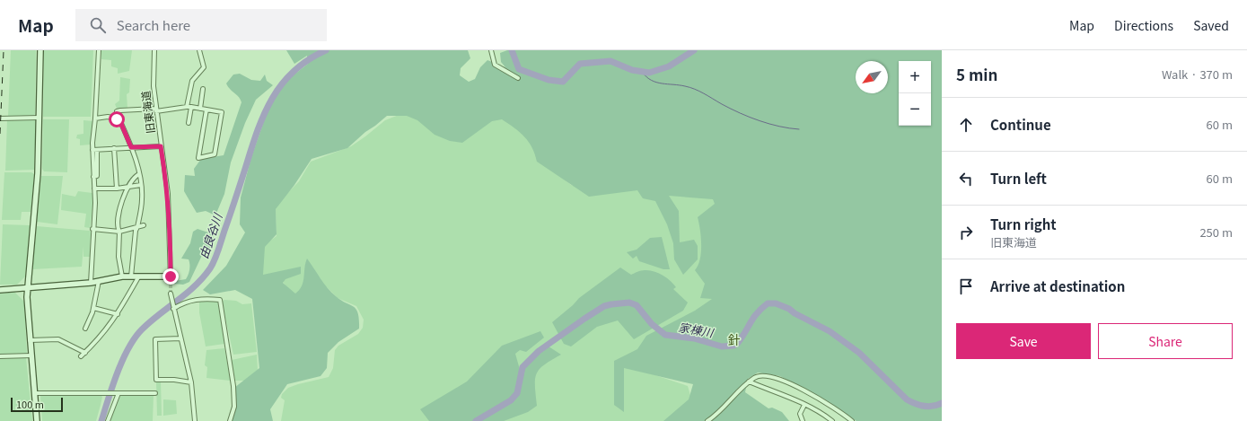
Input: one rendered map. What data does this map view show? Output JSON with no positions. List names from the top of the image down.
{
  "streets": {
    "street": ["旧東海道"]
  },
  "districts": ["針"],
  "water": ["由良谷川", "家棟川"],
  "scale_bar": "100 m",
  "north": "bottom left",
  "page": {
    "header": "Map",
    "search": "Search here",
    "nav": ["Map", "Directions", "Saved"],
    "heading": ["5 min", "Walk · 370 m"],
    "map_buttons": ["+", "−"],
    "list": [
      ["Continue", "60 m"],
      ["Turn left", "60 m"],
      ["Turn right", "旧東海道", "250 m"],
      "Arrive at destination"
    ],
    "buttons": ["Save", "Share"],
    "scale": "100 m"
  }
}
